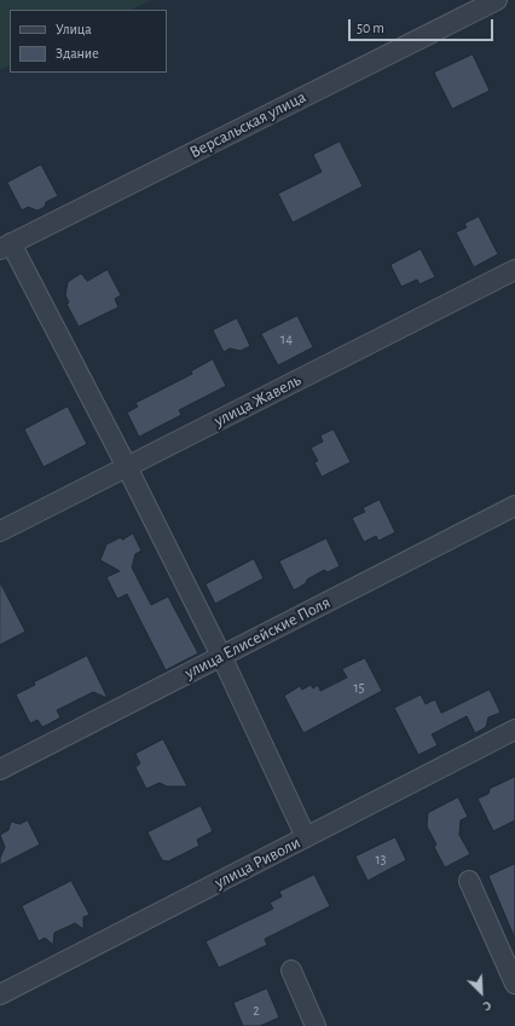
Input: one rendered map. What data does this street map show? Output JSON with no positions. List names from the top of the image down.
{
  "streets": {
    "street": [
      "Версальская улица",
      "улица Жавель",
      "улица Елисейские Поля",
      "улица Риволи"
    ]
  },
  "house_numbers": [
    "14",
    "15",
    "13",
    "2"
  ],
  "legend": ["Улица", "Здание"],
  "scale_bar": "50 m",
  "north": "bottom right"
}
